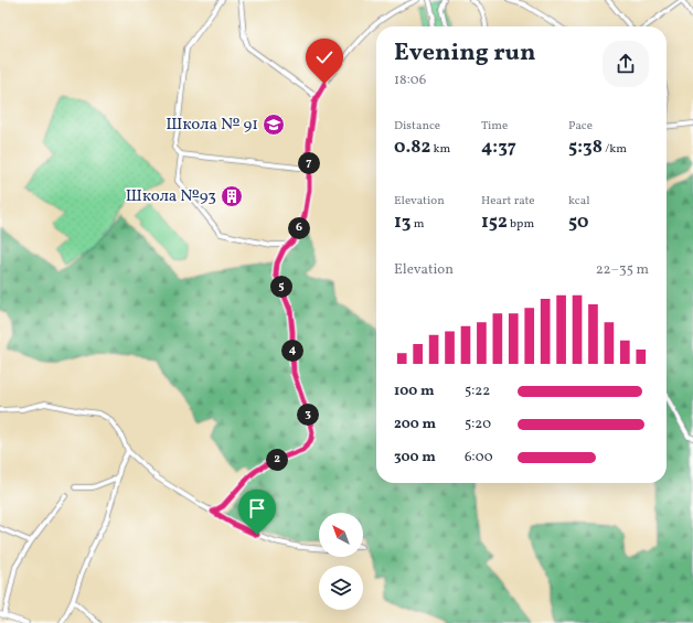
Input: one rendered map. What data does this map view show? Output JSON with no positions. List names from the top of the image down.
{
  "places": {
    "school or university": ["Школа № 91"],
    "building": ["Школа №93"]
  },
  "north": "top left",
  "page": {
    "heading": ["Evening run", "18:06"],
    "stats": [
      ["Distance", "0.82 km"],
      ["Time", "4:37"],
      ["Pace", "5:38 /km"],
      ["Elevation", "13 m"],
      ["Heart rate", "152 bpm"],
      ["kcal", "50"]
    ],
    "pins": [
      "7",
      "6",
      "5",
      "4",
      "3",
      "2"
    ],
    "chart": ["Elevation", "22–35 m"],
    "list": [
      {
        "name": "100 m",
        "note": "5:22"
      },
      {
        "name": "200 m",
        "note": "5:20"
      },
      {
        "name": "300 m",
        "note": "6:00"
      }
    ]
  }
}
